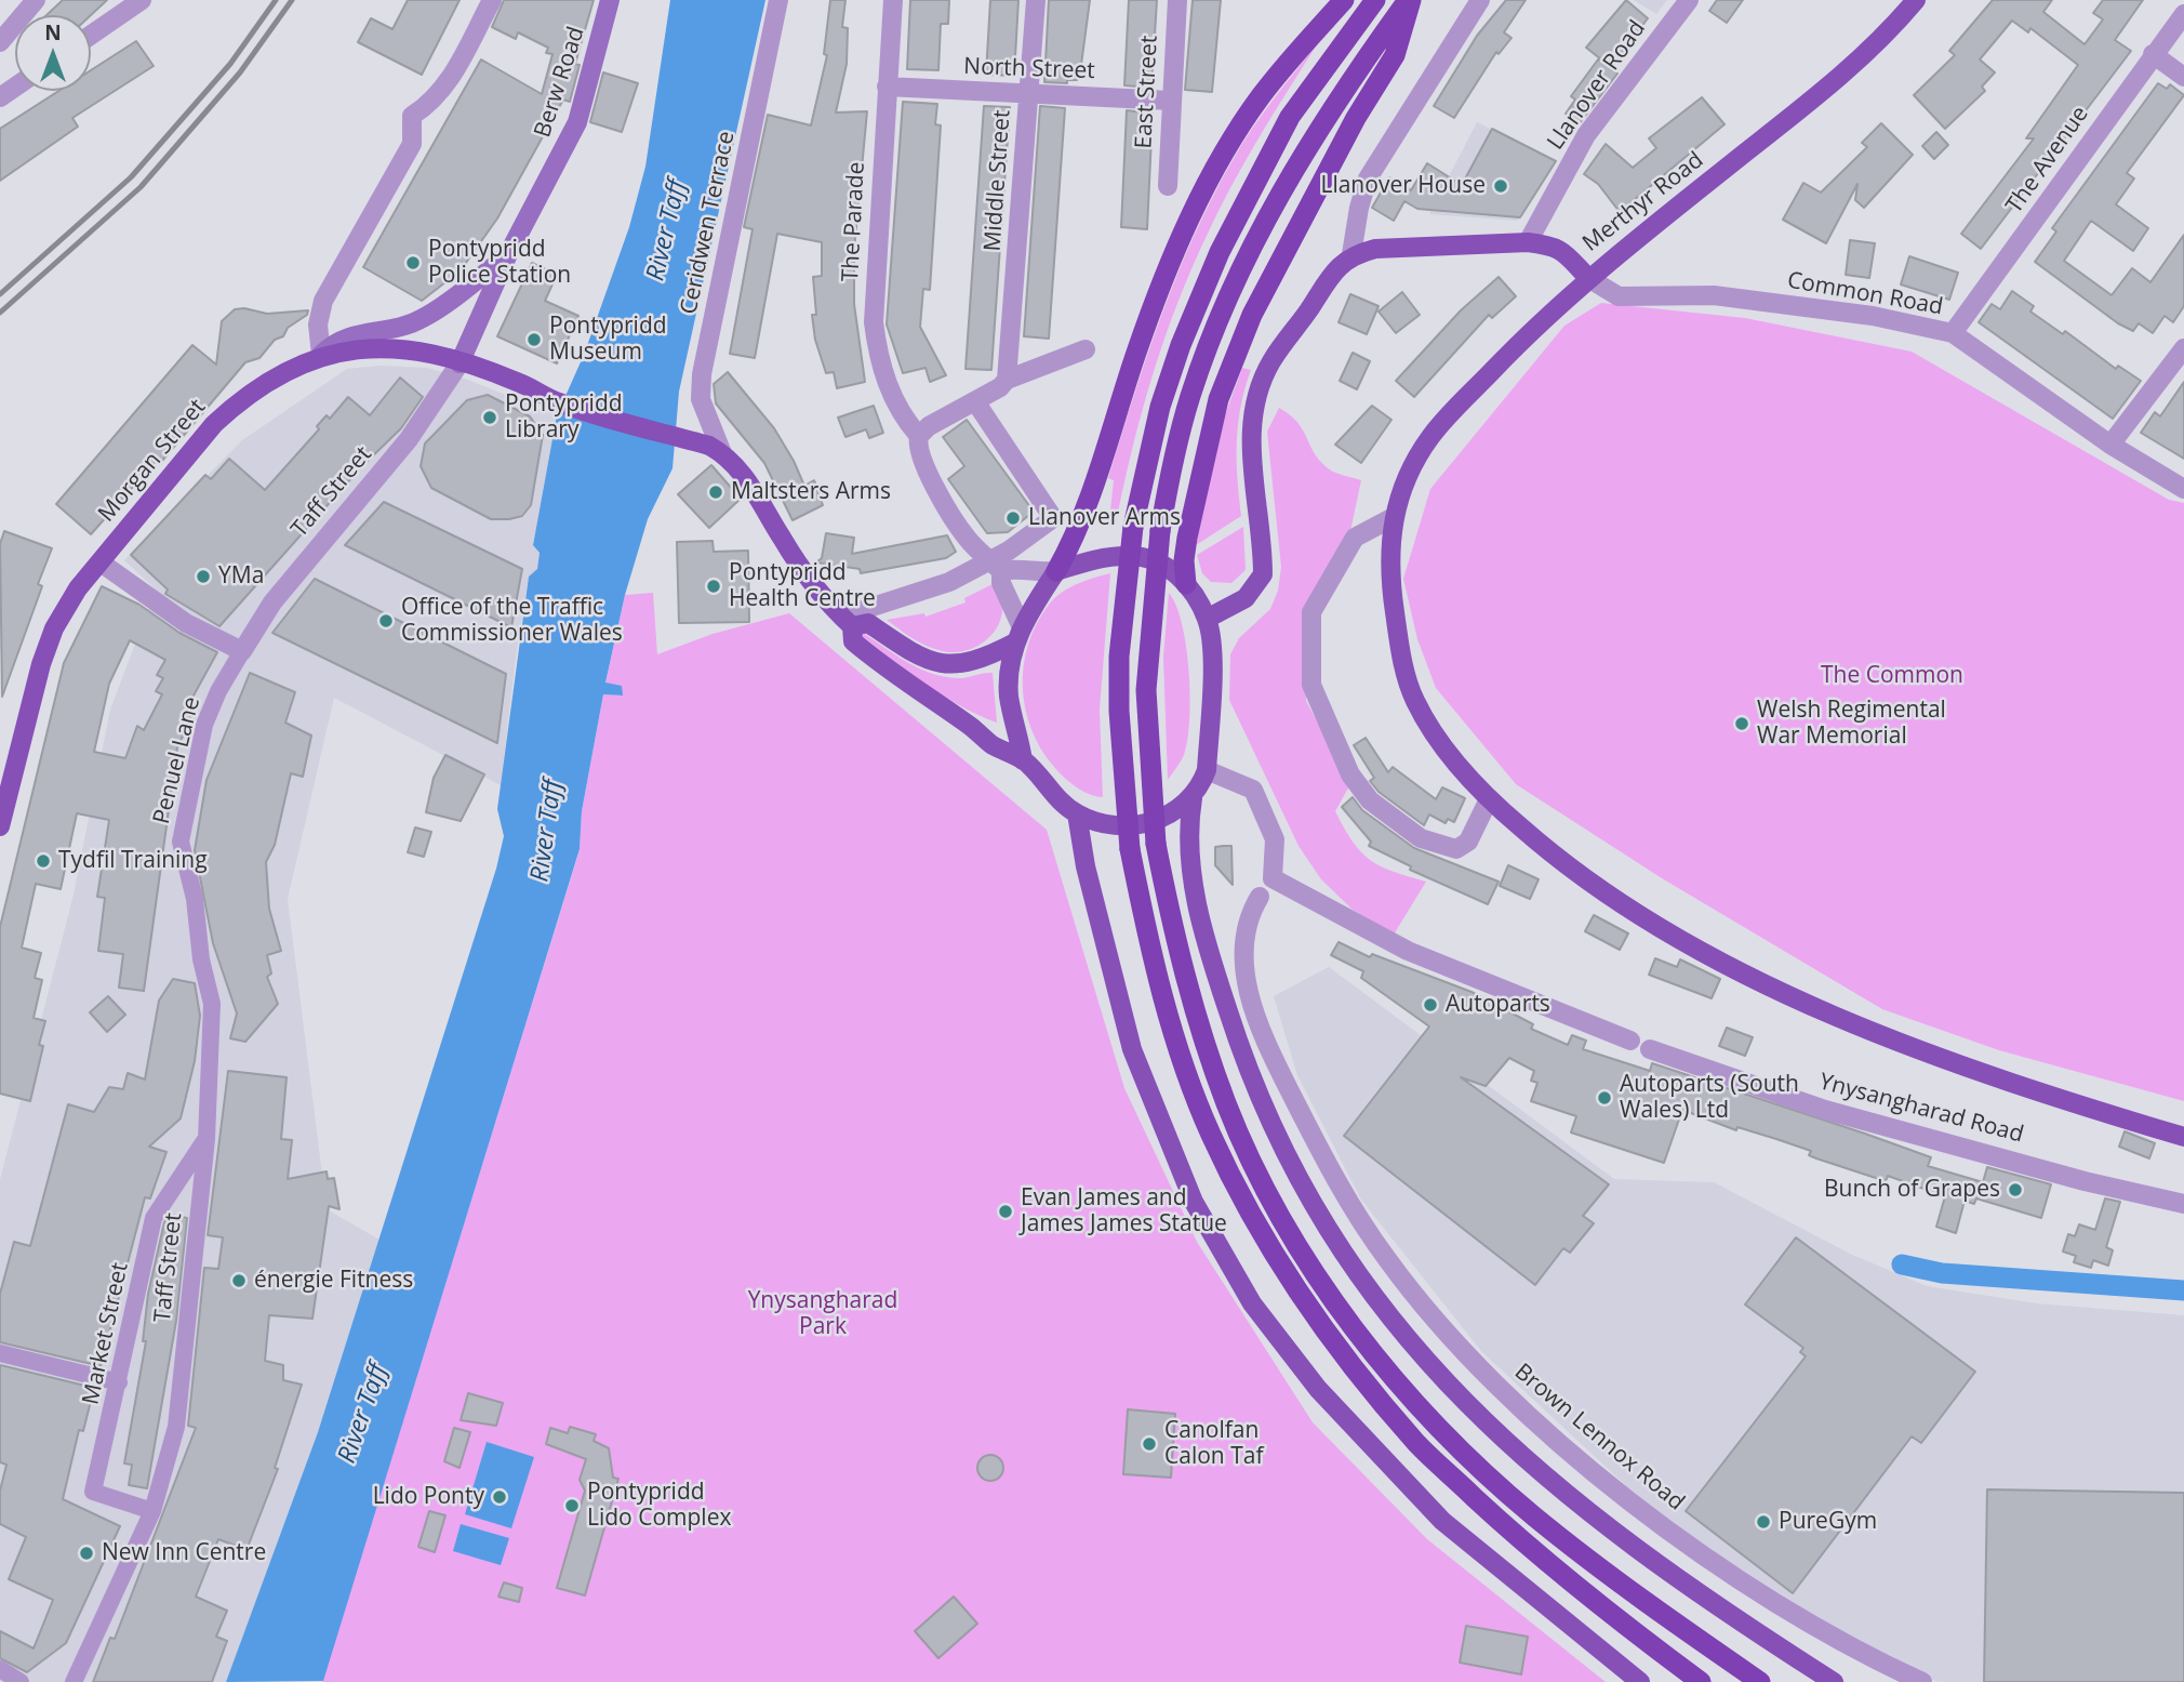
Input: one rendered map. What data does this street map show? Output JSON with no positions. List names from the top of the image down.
{
  "streets": {
    "main road": ["Berw Road", "Merthyr Road", "Morgan Street"],
    "street": [
      "North Street",
      "Llanover Road",
      "East Street",
      "The Avenue",
      "Middle Street",
      "The Parade",
      "Ceridwen Terrace",
      "Common Road",
      "Taff Street",
      "Penuel Lane",
      "Ynysangharad Road",
      "Market Street",
      "Brown Lennox Road"
    ]
  },
  "crossings": [
    ["North Street", "East Street"],
    ["North Street", "Middle Street"],
    ["North Street", "The Parade"],
    ["Berw Road", "Morgan Street"],
    ["Berw Road", "Taff Street"],
    ["Llanover Road", "Merthyr Road"],
    ["The Avenue", "Common Road"],
    ["Merthyr Road", "Common Road"],
    ["Ceridwen Terrace", "Morgan Street"],
    ["Morgan Street", "Taff Street"],
    ["Taff Street", "Penuel Lane"],
    ["Taff Street", "Market Street"]
  ],
  "water": ["River Taff"],
  "parks": ["The Common", "Ynysangharad Park"],
  "places": [
    "Llanover House",
    "Pontypridd Police Station",
    "Pontypridd Museum",
    "Pontypridd Library",
    "Maltsters Arms",
    "Llanover Arms",
    "YMa",
    "Pontypridd Health Centre",
    "Office of the Traffic Commissioner Wales",
    "Welsh Regimental War Memorial",
    "Tydfil Training",
    "Autoparts",
    "Autoparts (South Wales) Ltd",
    "Bunch of Grapes",
    "Evan James and James James Statue",
    "énergie Fitness",
    "Canolfan Calon Taf",
    "Lido Ponty",
    "Pontypridd Lido Complex",
    "PureGym",
    "New Inn Centre"
  ],
  "north": "top"
}
